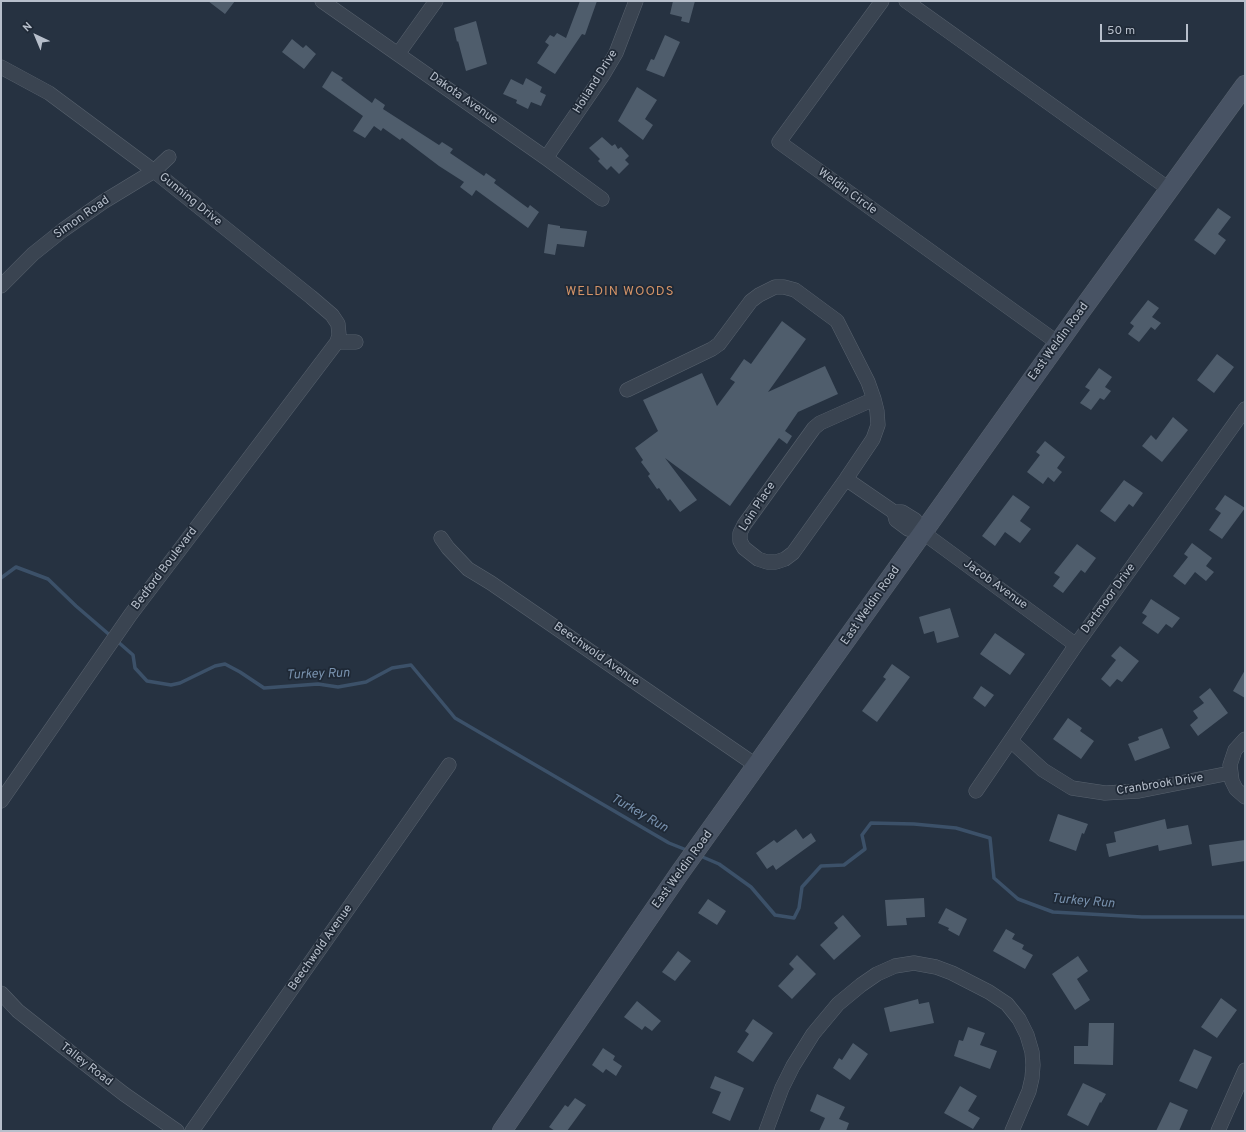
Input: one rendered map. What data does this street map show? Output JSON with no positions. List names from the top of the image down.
{
  "streets": {
    "street": [
      "Hoiland Drive",
      "Dakota Avenue",
      "Weldin Circle",
      "Gunning Drive",
      "Simon Road",
      "East Weldin Road",
      "Loin Place",
      "Bedford Boulevard",
      "Jacob Avenue",
      "Dartmoor Drive",
      "Beechwold Avenue",
      "Cranbrook Drive",
      "Talley Road"
    ]
  },
  "crossings": [
    ["Hoiland Drive", "Dakota Avenue"],
    ["Weldin Circle", "East Weldin Road"],
    ["Gunning Drive", "Simon Road"],
    ["Gunning Drive", "Bedford Boulevard"],
    ["East Weldin Road", "Jacob Avenue"],
    ["East Weldin Road", "Beechwold Avenue"],
    ["Loin Place", "Jacob Avenue"],
    ["Jacob Avenue", "Dartmoor Drive"],
    ["Dartmoor Drive", "Cranbrook Drive"]
  ],
  "districts": ["WELDIN WOODS"],
  "water": ["Turkey Run"],
  "scale_bar": "50 m",
  "north": "top left"
}
